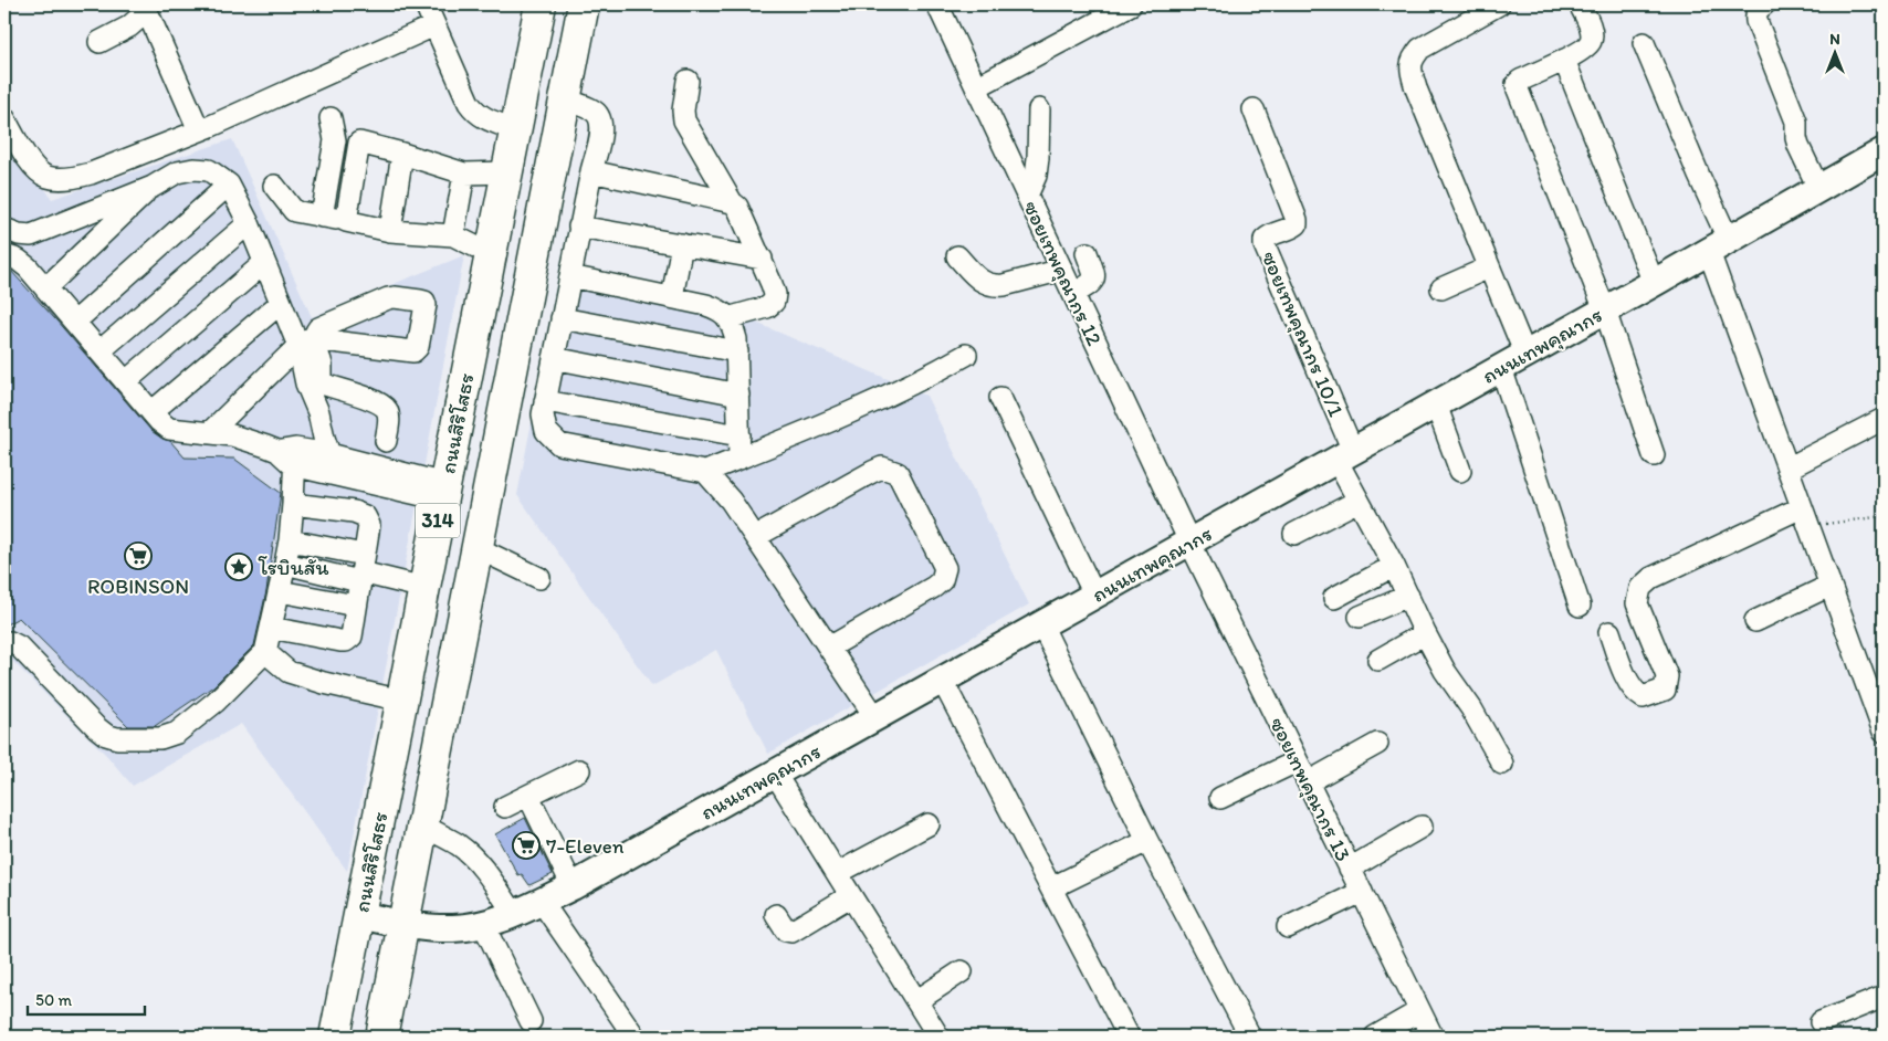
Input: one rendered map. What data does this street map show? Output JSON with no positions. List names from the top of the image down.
{
  "streets": {
    "highway": ["ถนนสิริโสธร", "314"],
    "main road": ["ถนนเทพคุณากร"],
    "street": ["ซอยเทพคุณากร 12", "ซอยเทพคุณากร 10/1", "ซอยเทพคุณากร 13"]
  },
  "crossings": [
    ["ซอยเทพคุณากร 12", "ถนนเทพคุณากร"],
    ["ซอยเทพคุณากร 12", "ซอยเทพคุณากร 13"],
    ["ซอยเทพคุณากร 10/1", "ถนนเทพคุณากร"],
    ["ถนนเทพคุณากร", "ถนนสิริโสธร"],
    ["ถนนเทพคุณากร", "314"],
    ["ถนนเทพคุณากร", "ซอยเทพคุณากร 13"]
  ],
  "places": {
    "supermarket": ["ROBINSON", "7-Eleven"],
    "place": ["โรบินสัน"]
  },
  "scale_bar": "50 m",
  "north": "top"
}
